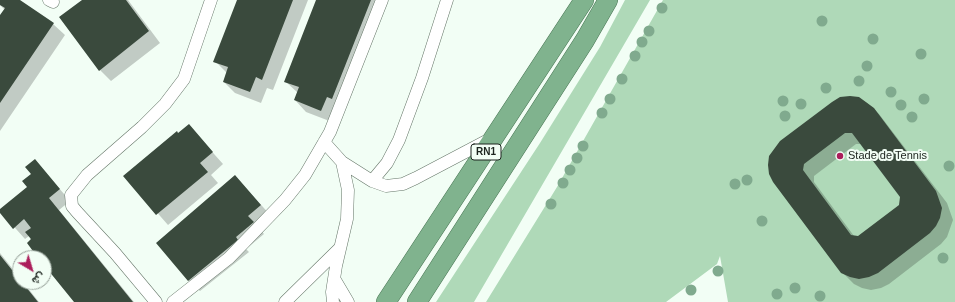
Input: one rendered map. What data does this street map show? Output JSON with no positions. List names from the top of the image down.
{
  "streets": {
    "highway": ["RN1"]
  },
  "places": ["Stade de Tennis"],
  "north": "bottom right"
}
